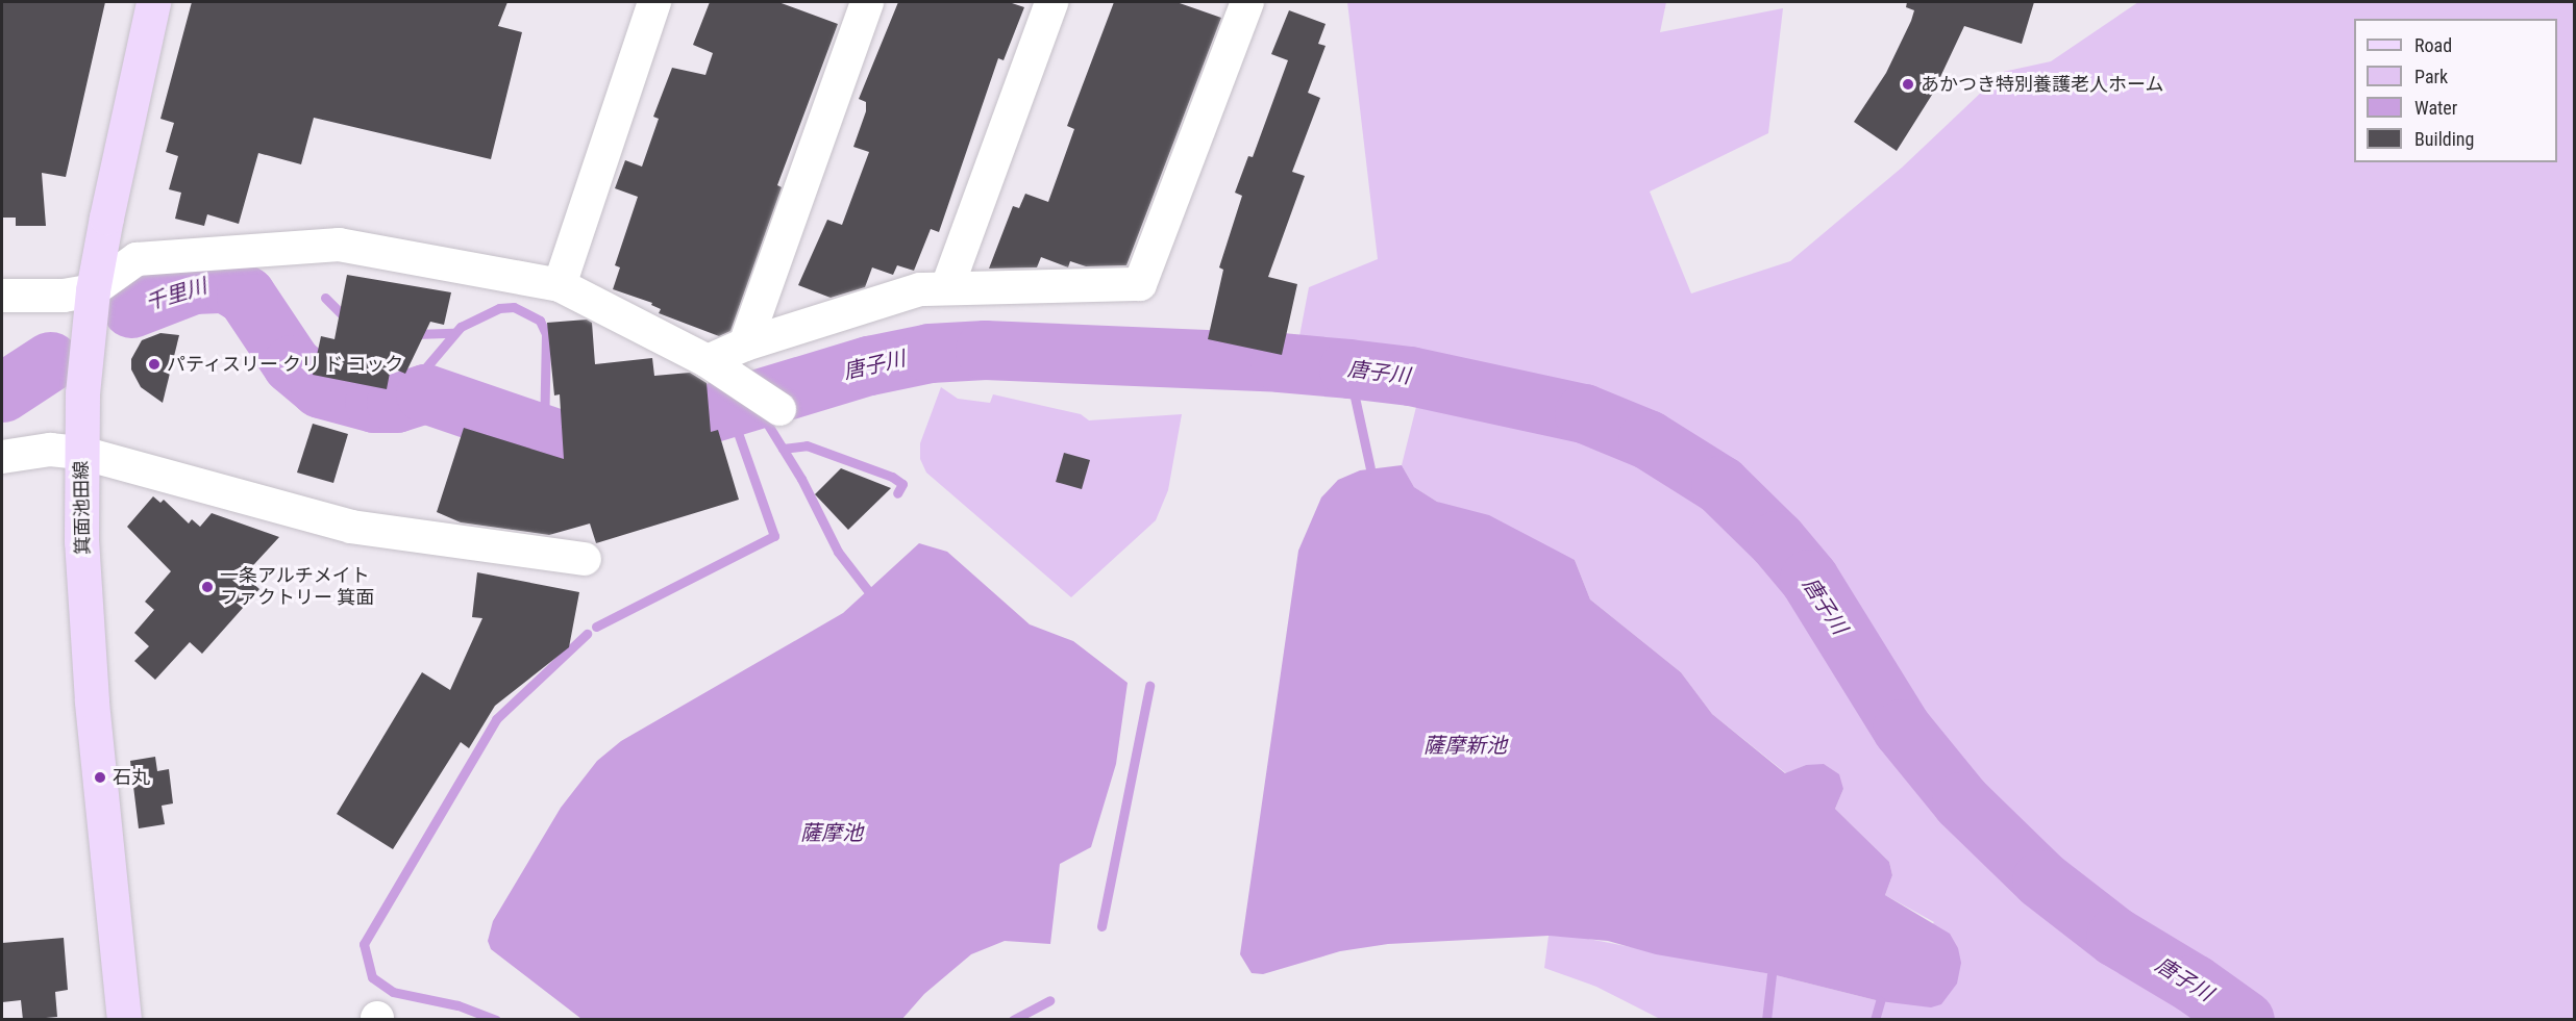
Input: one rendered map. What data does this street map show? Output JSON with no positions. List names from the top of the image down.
{
  "streets": {
    "main road": ["箕面池田線"]
  },
  "water": [
    "千里川",
    "唐子川",
    "薩摩新池",
    "薩摩池"
  ],
  "places": [
    "あかつき特別養護老人ホーム",
    "パティスリー クリ ド コック",
    "一条アルチメイト ファクトリー 箕面",
    "石丸"
  ],
  "legend": [
    "Road",
    "Park",
    "Water",
    "Building"
  ]
}
